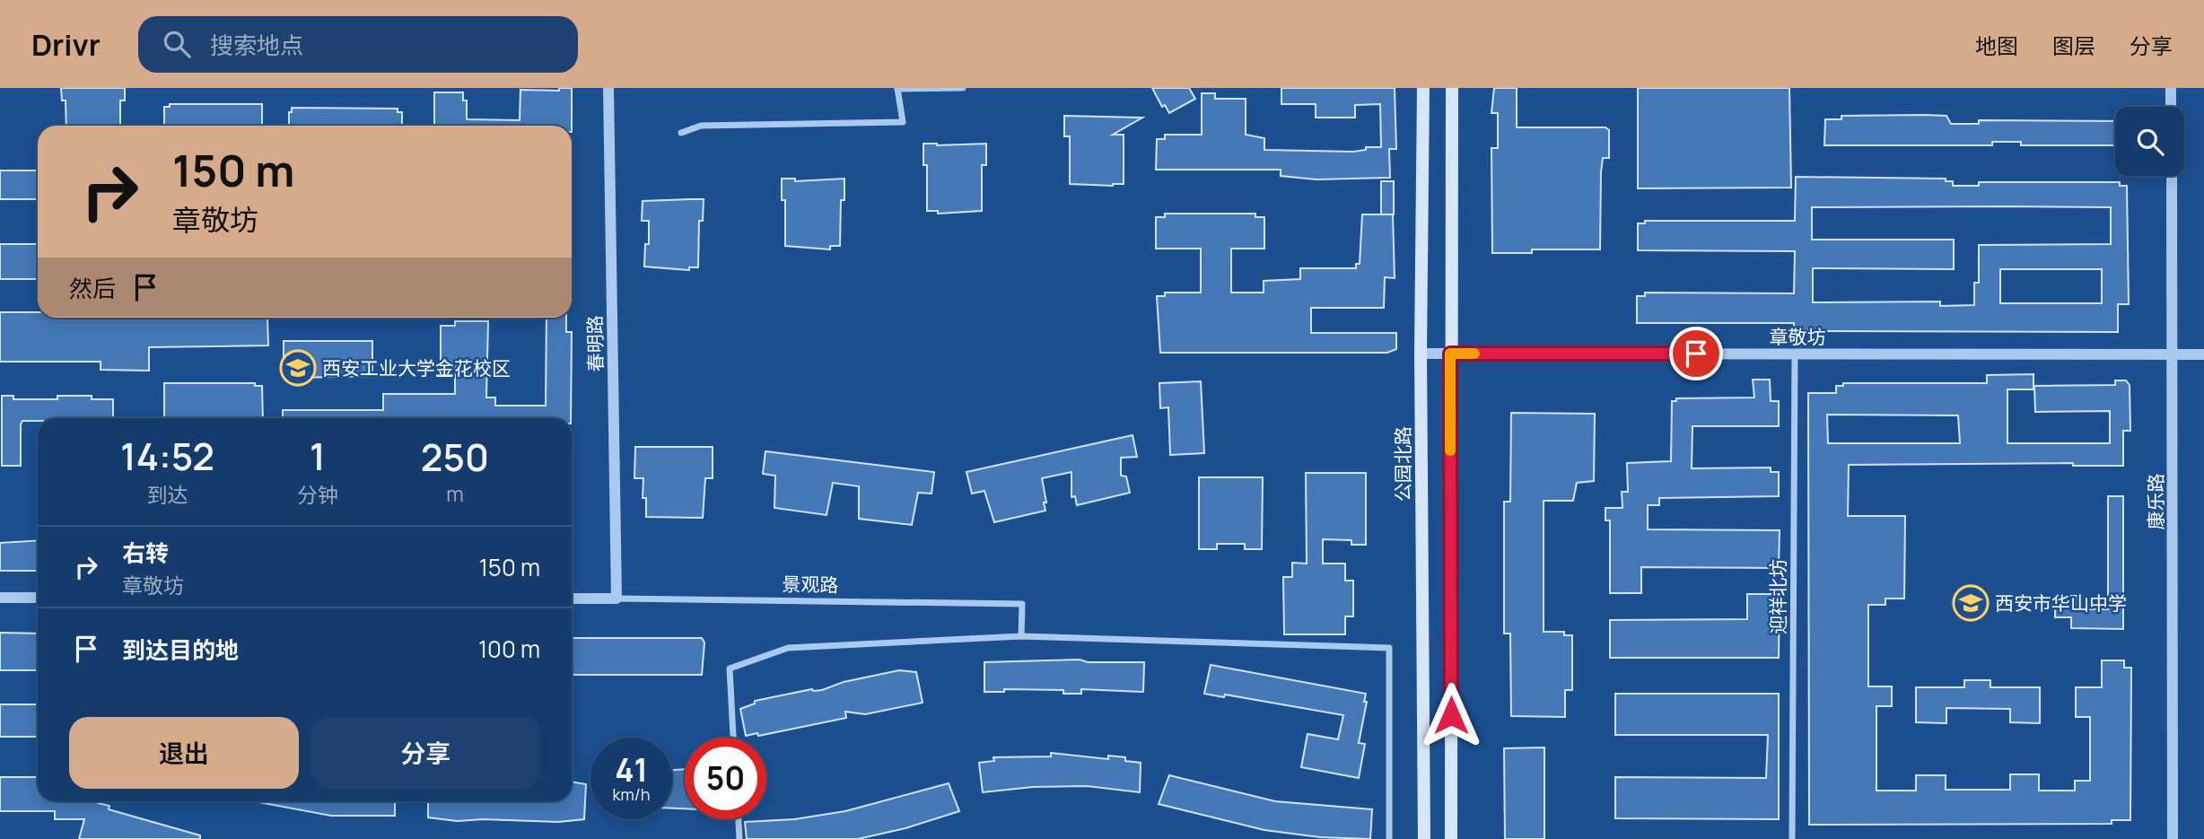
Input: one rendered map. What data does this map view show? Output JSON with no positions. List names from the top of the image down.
{
  "streets": {
    "main road": ["公园北路"],
    "street": [
      "章敬坊",
      "春明路",
      "康乐路",
      "景观路",
      "迎祥北坊"
    ]
  },
  "crossings": [
    ["章敬坊", "公园北路"],
    ["章敬坊", "康乐路"],
    ["章敬坊", "迎祥北坊"],
    ["春明路", "景观路"]
  ],
  "places": {
    "school or university": ["西安工业大学金花校区", "西安市华山中学"]
  },
  "page": {
    "header": "Drivr",
    "search": "搜索地点",
    "nav": ["地图", "图层", "分享"],
    "turn": ["150 m", "章敬坊"],
    "then": "然后",
    "eta": [
      "14:52",
      "到达",
      "1",
      "分钟",
      "250",
      "m"
    ],
    "list": [
      {
        "name": "右转",
        "note": "章敬坊",
        "value": "150 m"
      },
      {
        "name": "到达目的地",
        "value": "100 m"
      }
    ],
    "buttons": ["退出", "分享"],
    "speed": "41 km/h",
    "limit": "50"
  }
}
